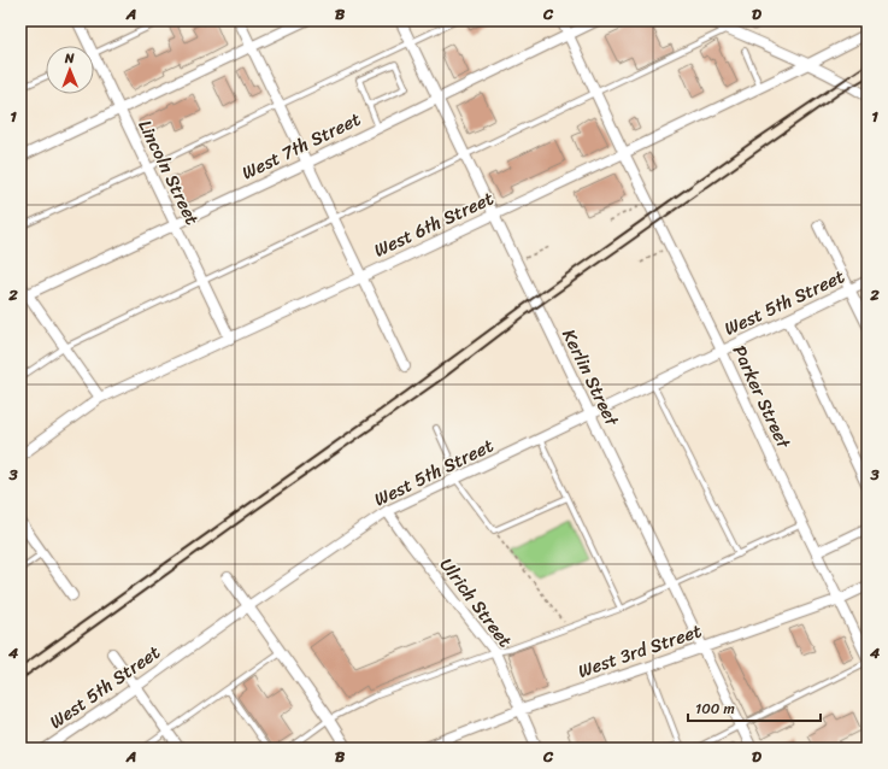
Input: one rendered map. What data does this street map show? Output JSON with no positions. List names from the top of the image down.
{
  "streets": {
    "street": [
      "West 7th Street",
      "Lincoln Street",
      "West 6th Street",
      "West 5th Street",
      "Kerlin Street",
      "Parker Street",
      "Ulrich Street",
      "West 3rd Street"
    ]
  },
  "crossings": [
    ["West 7th Street", "Lincoln Street"],
    ["West 7th Street", "Kerlin Street"],
    ["West 7th Street", "Parker Street"],
    ["Lincoln Street", "West 6th Street"],
    ["West 6th Street", "Kerlin Street"],
    ["West 6th Street", "Parker Street"],
    ["West 5th Street", "Kerlin Street"],
    ["West 5th Street", "Parker Street"],
    ["West 5th Street", "Ulrich Street"],
    ["Kerlin Street", "West 3rd Street"],
    ["Parker Street", "West 3rd Street"],
    ["Ulrich Street", "West 3rd Street"]
  ],
  "scale_bar": "100 m",
  "north": "top",
  "grid": {
    "columns": [
      "A",
      "B",
      "C",
      "D"
    ],
    "rows": [
      "1",
      "2",
      "3",
      "4"
    ]
  }
}
